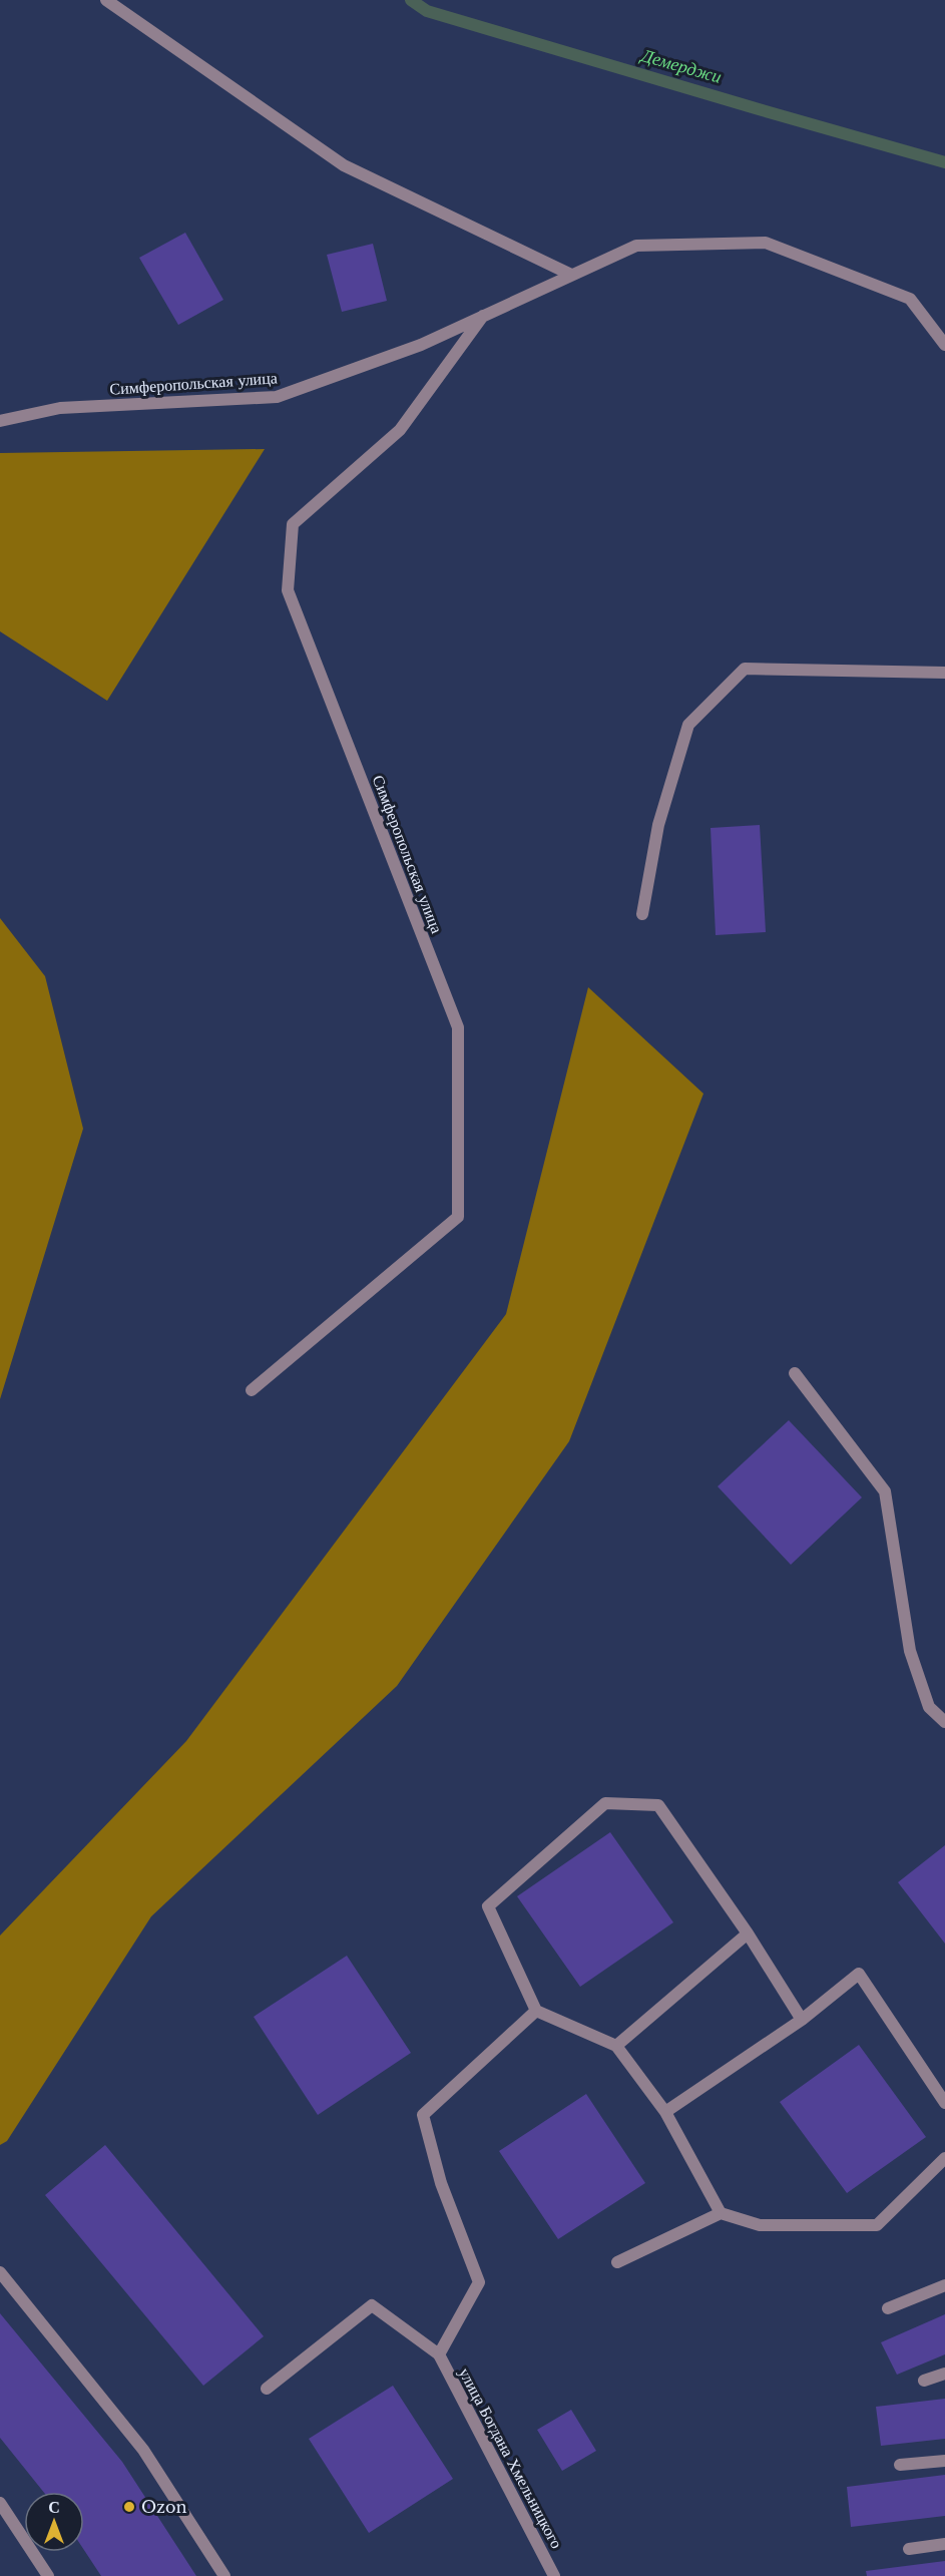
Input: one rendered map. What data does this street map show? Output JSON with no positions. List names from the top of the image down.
{
  "streets": {
    "street": ["Симферопольская улица", "улица Богдана Хмельницкого"]
  },
  "water": ["Демерджи"],
  "places": ["Ozon"],
  "north": "top"
}
